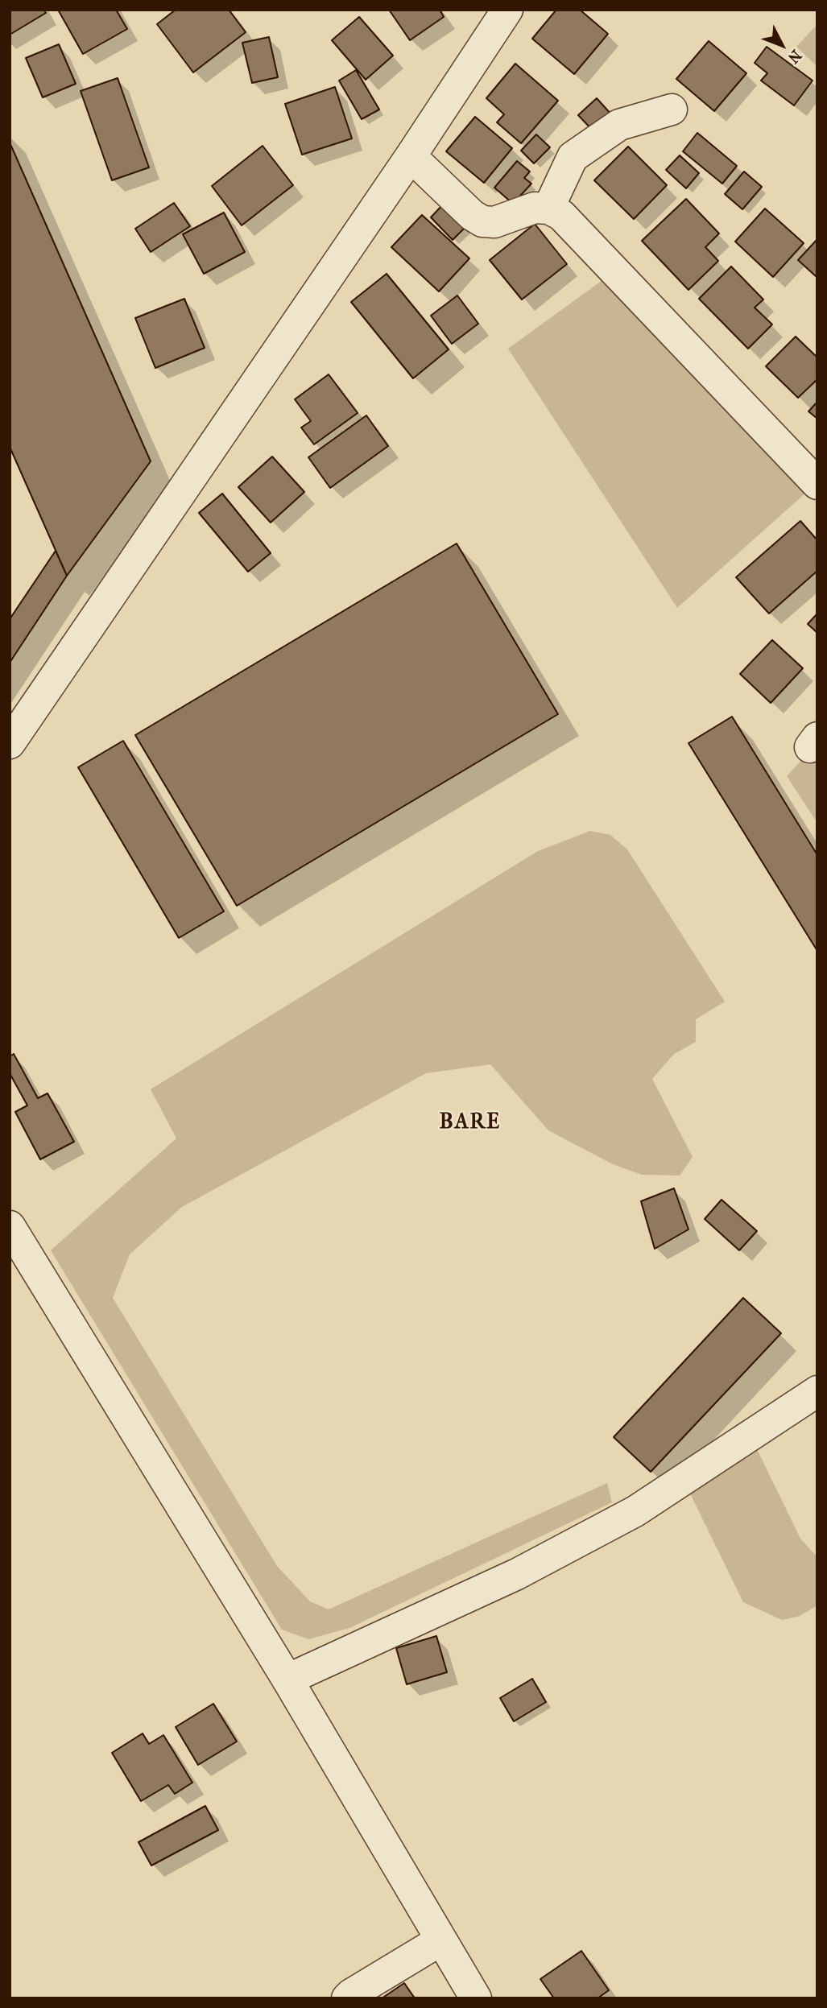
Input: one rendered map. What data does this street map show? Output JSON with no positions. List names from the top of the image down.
{
  "districts": ["BARE"],
  "north": "bottom right"
}
